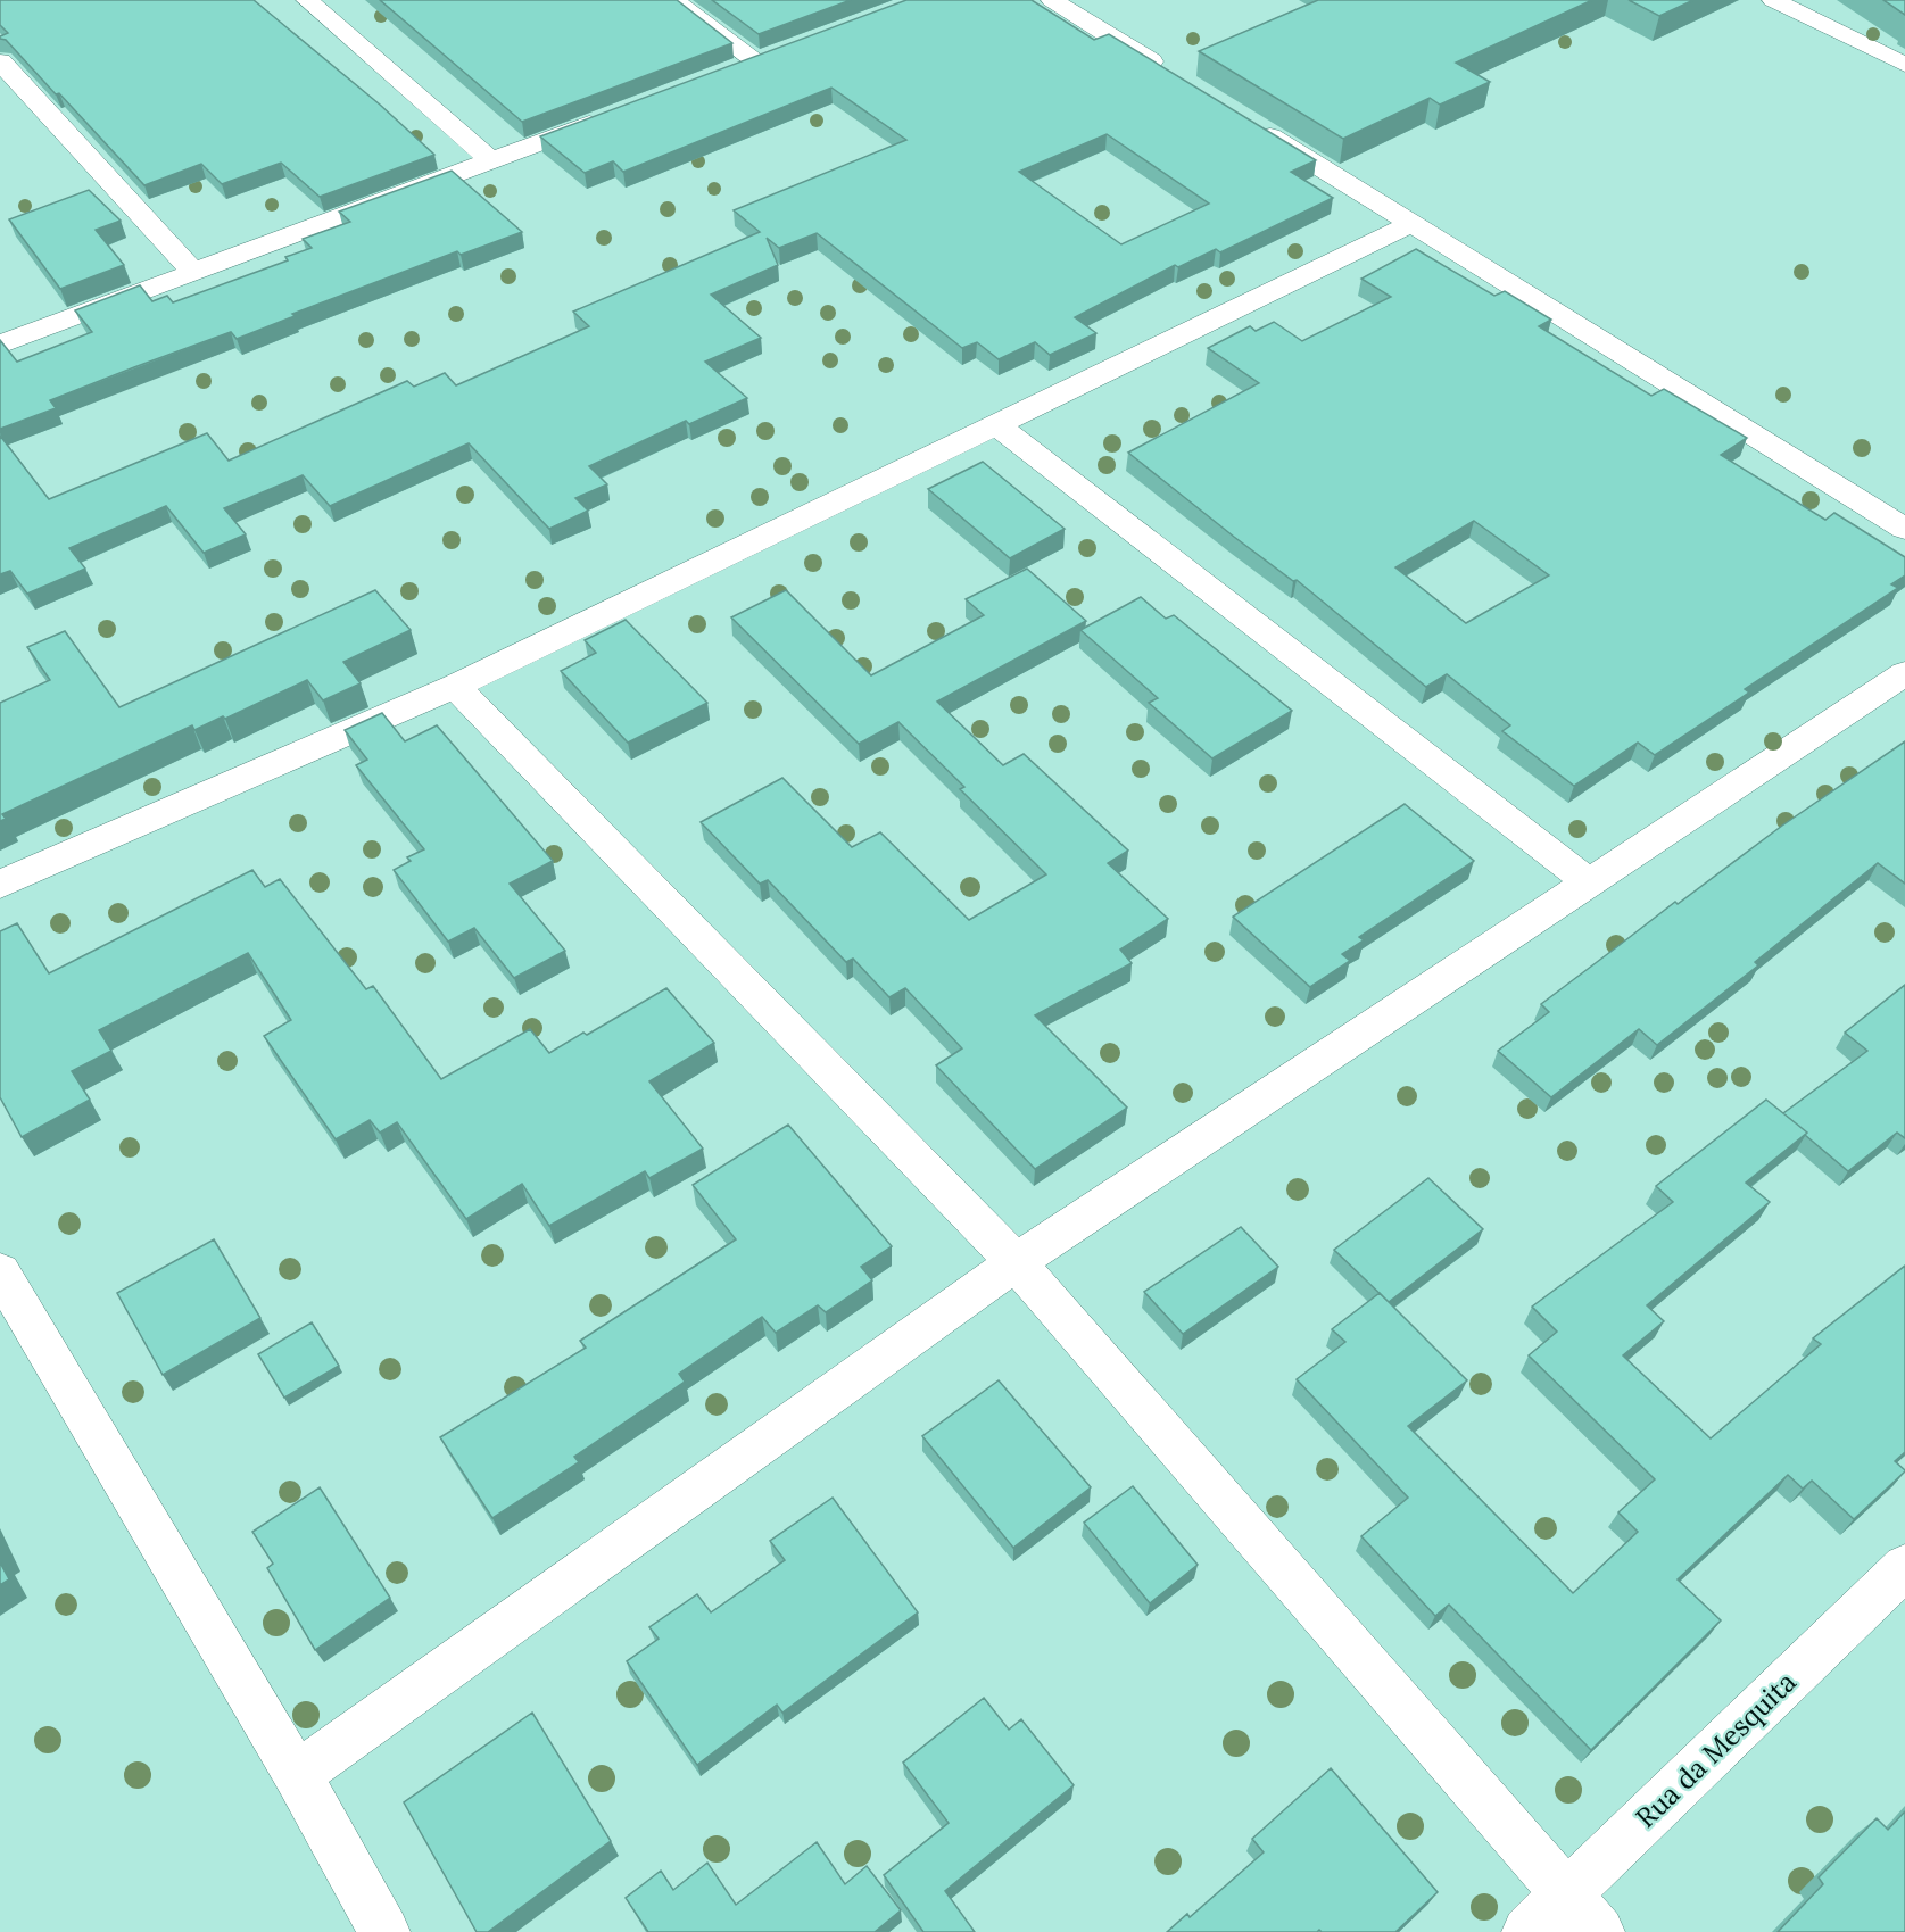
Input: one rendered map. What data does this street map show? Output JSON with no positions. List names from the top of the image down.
{
  "streets": {
    "street": ["Rua da Mesquita"]
  }
}
